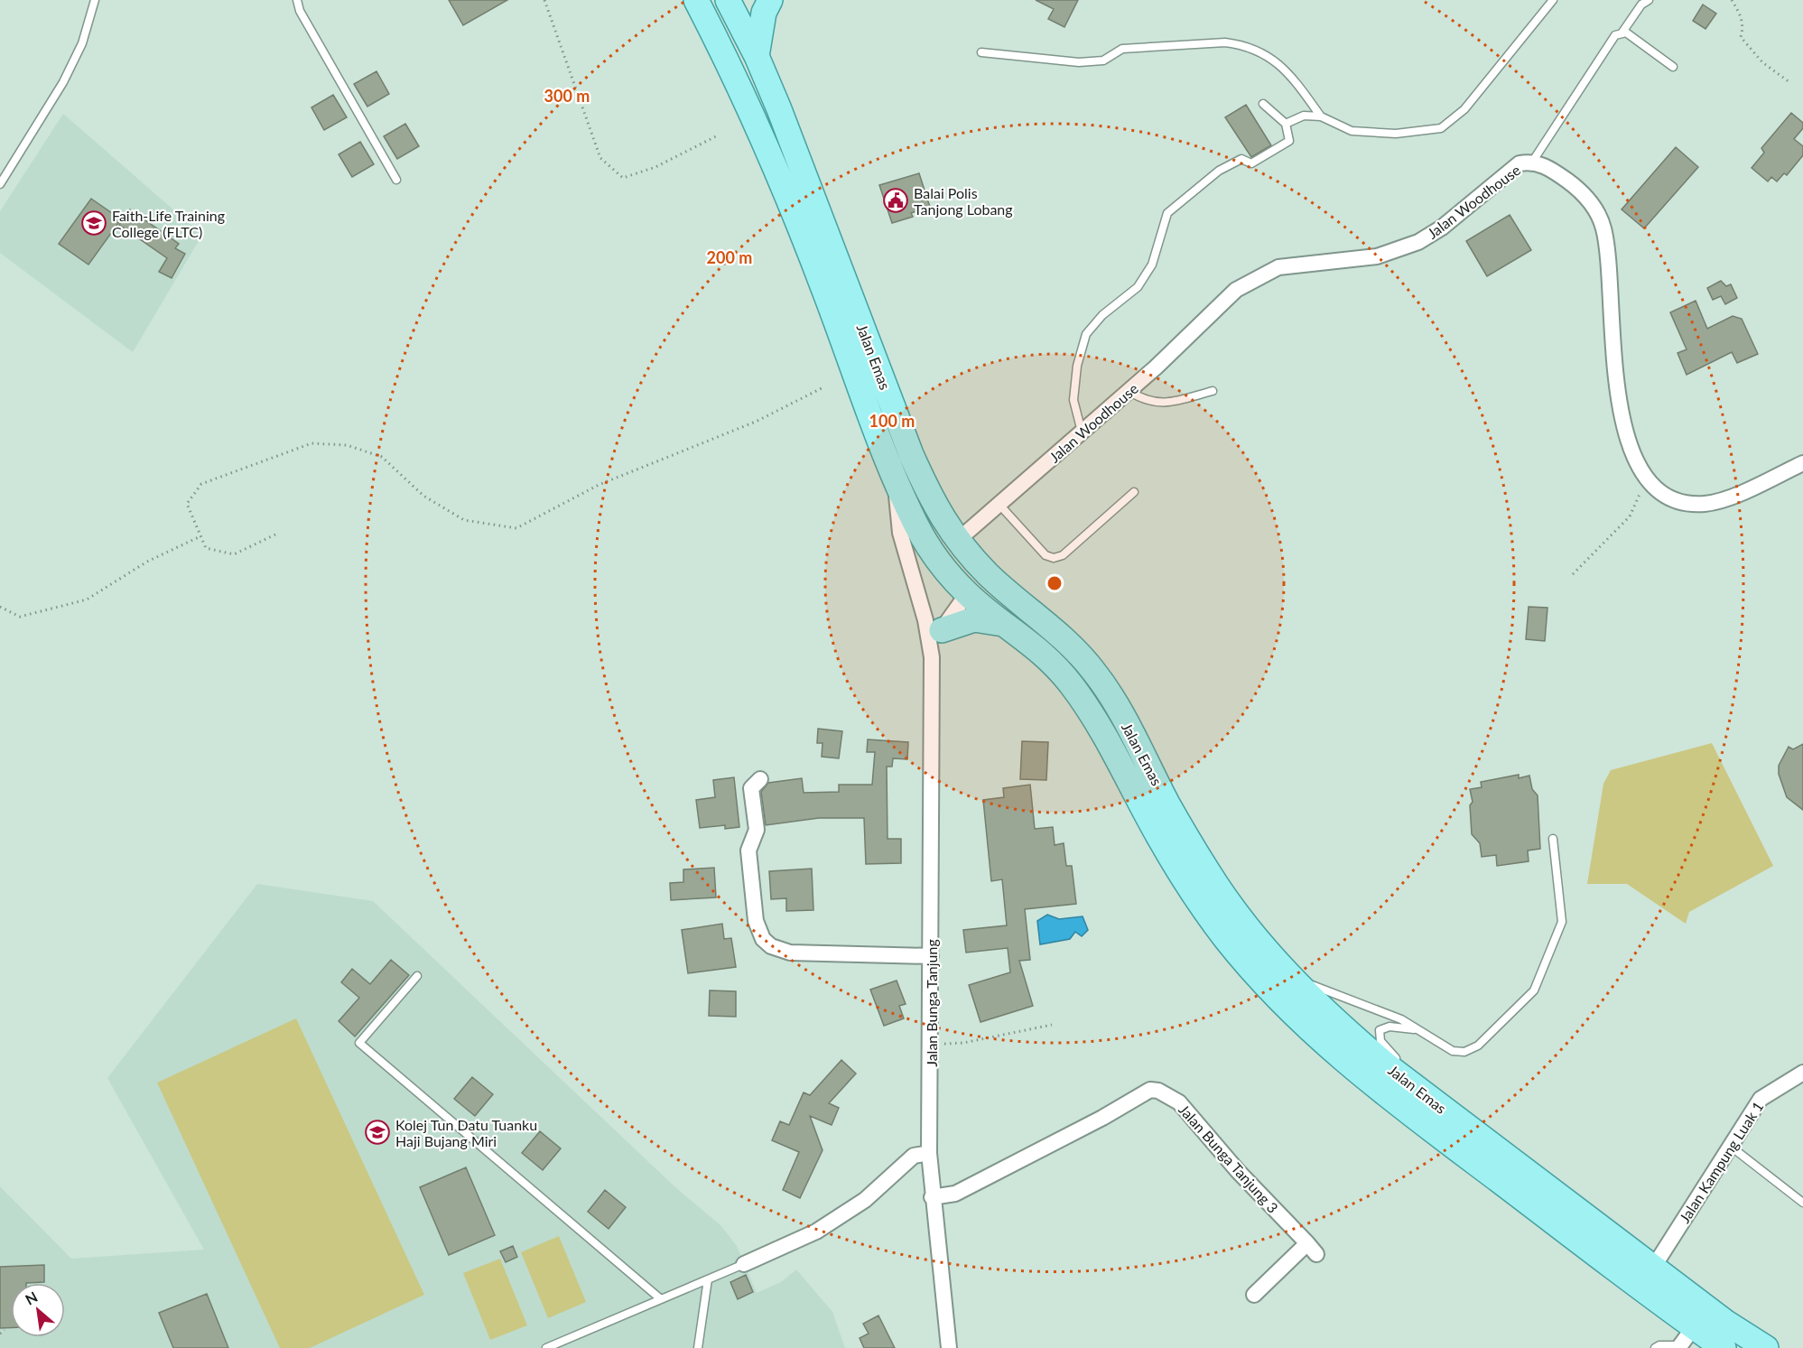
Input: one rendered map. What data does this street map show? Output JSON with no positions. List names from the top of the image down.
{
  "streets": {
    "main road": ["Jalan Emas"],
    "street": [
      "Jalan Woodhouse",
      "Jalan Bunga Tanjung",
      "Jalan Bunga Tanjung 3",
      "Jalan Kampung Luak 1"
    ]
  },
  "crossings": [
    ["Jalan Woodhouse", "Jalan Emas"],
    ["Jalan Emas", "Jalan Kampung Luak 1"],
    ["Jalan Bunga Tanjung", "Jalan Bunga Tanjung 3"]
  ],
  "places": {
    "public building": ["Balai Polis Tanjong Lobang"],
    "school or university": ["Faith-Life Training College (FLTC)", "Kolej Tun Datu Tuanku Haji Bujang Miri"]
  },
  "north": "top left",
  "rings": ["300 m", "200 m", "100 m"]
}
